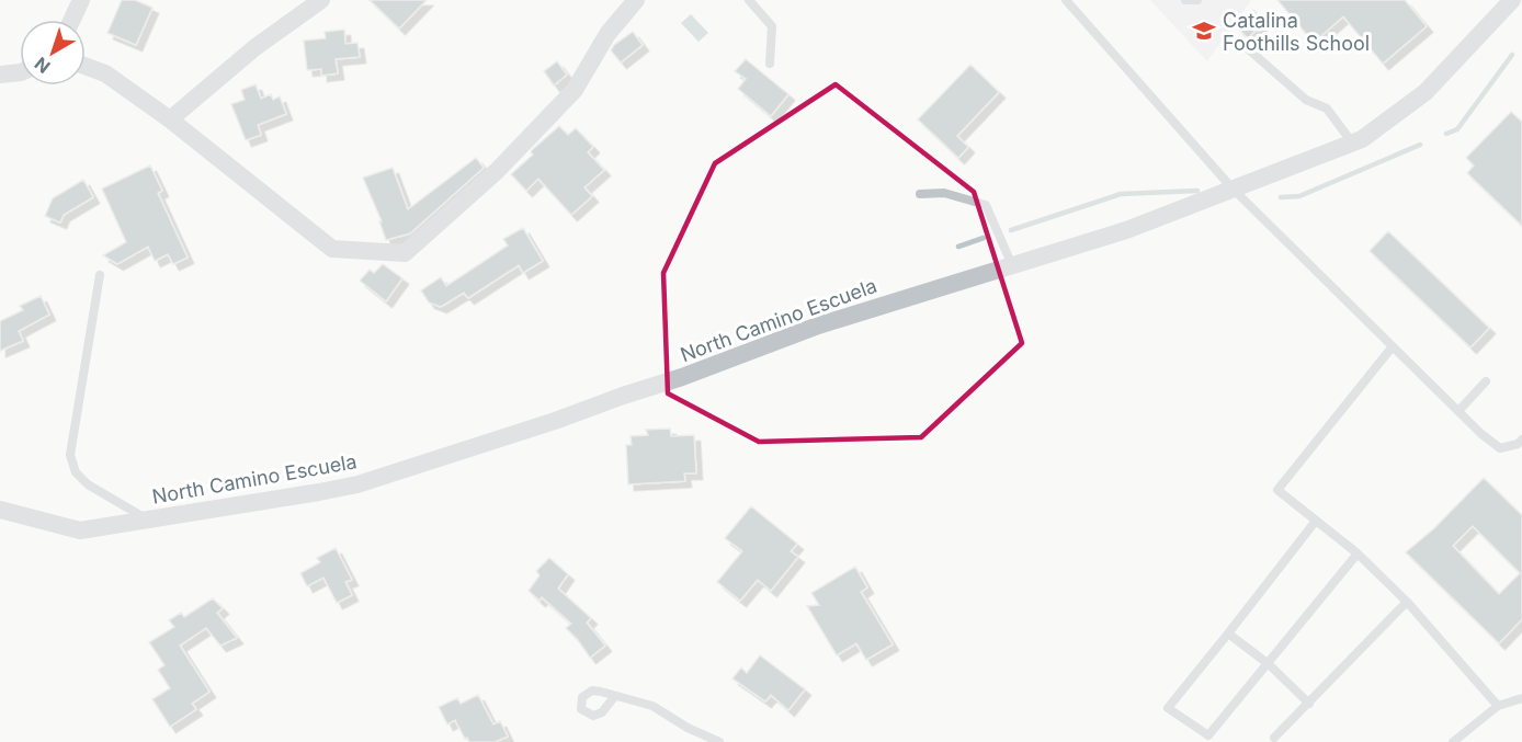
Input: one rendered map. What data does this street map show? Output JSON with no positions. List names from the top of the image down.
{
  "streets": {
    "street": ["North Camino Escuela"]
  },
  "places": {
    "school or university": ["Catalina Foothills School"]
  },
  "north": "bottom left"
}
